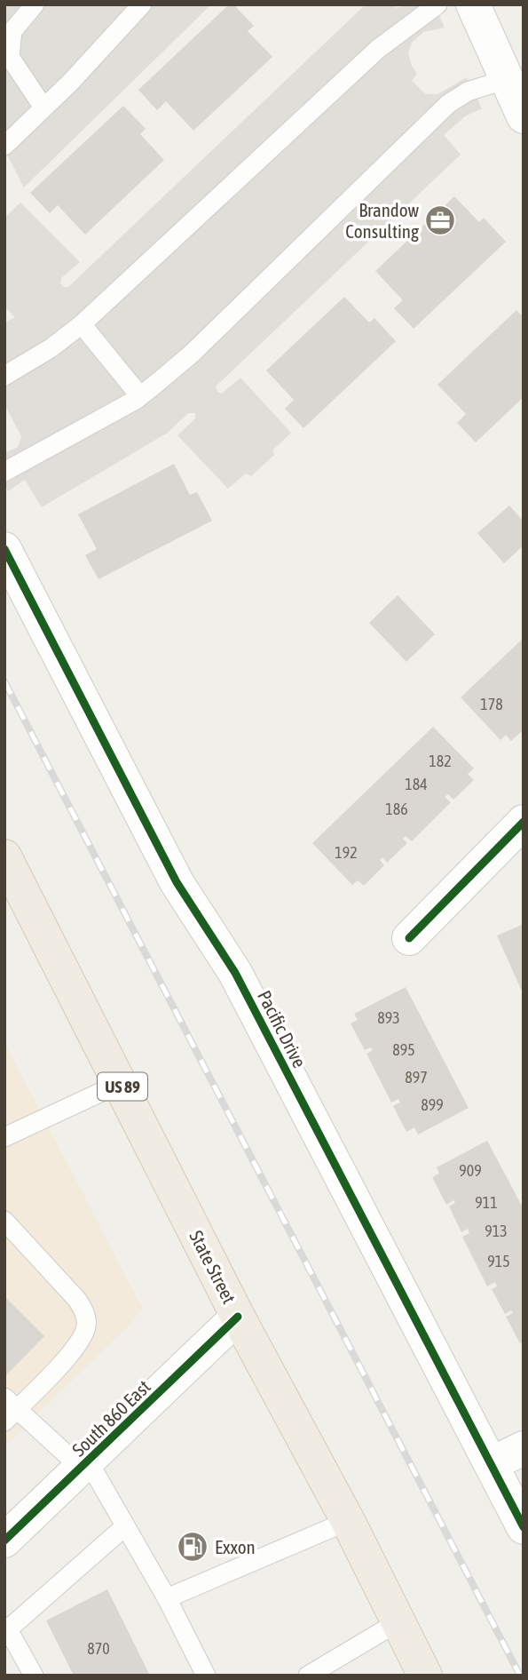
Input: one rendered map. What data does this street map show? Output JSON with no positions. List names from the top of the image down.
{
  "streets": {
    "main road": ["US 89", "State Street"],
    "street": ["Pacific Drive", "South 860 East"]
  },
  "crossings": [
    ["State Street", "South 860 East"]
  ],
  "places": {
    "office": ["Brandow Consulting"],
    "fuel station": ["Exxon"]
  },
  "house_numbers": [
    "178",
    "182",
    "184",
    "186",
    "192",
    "893",
    "895",
    "897",
    "899",
    "909",
    "911",
    "913",
    "915",
    "870"
  ]
}
